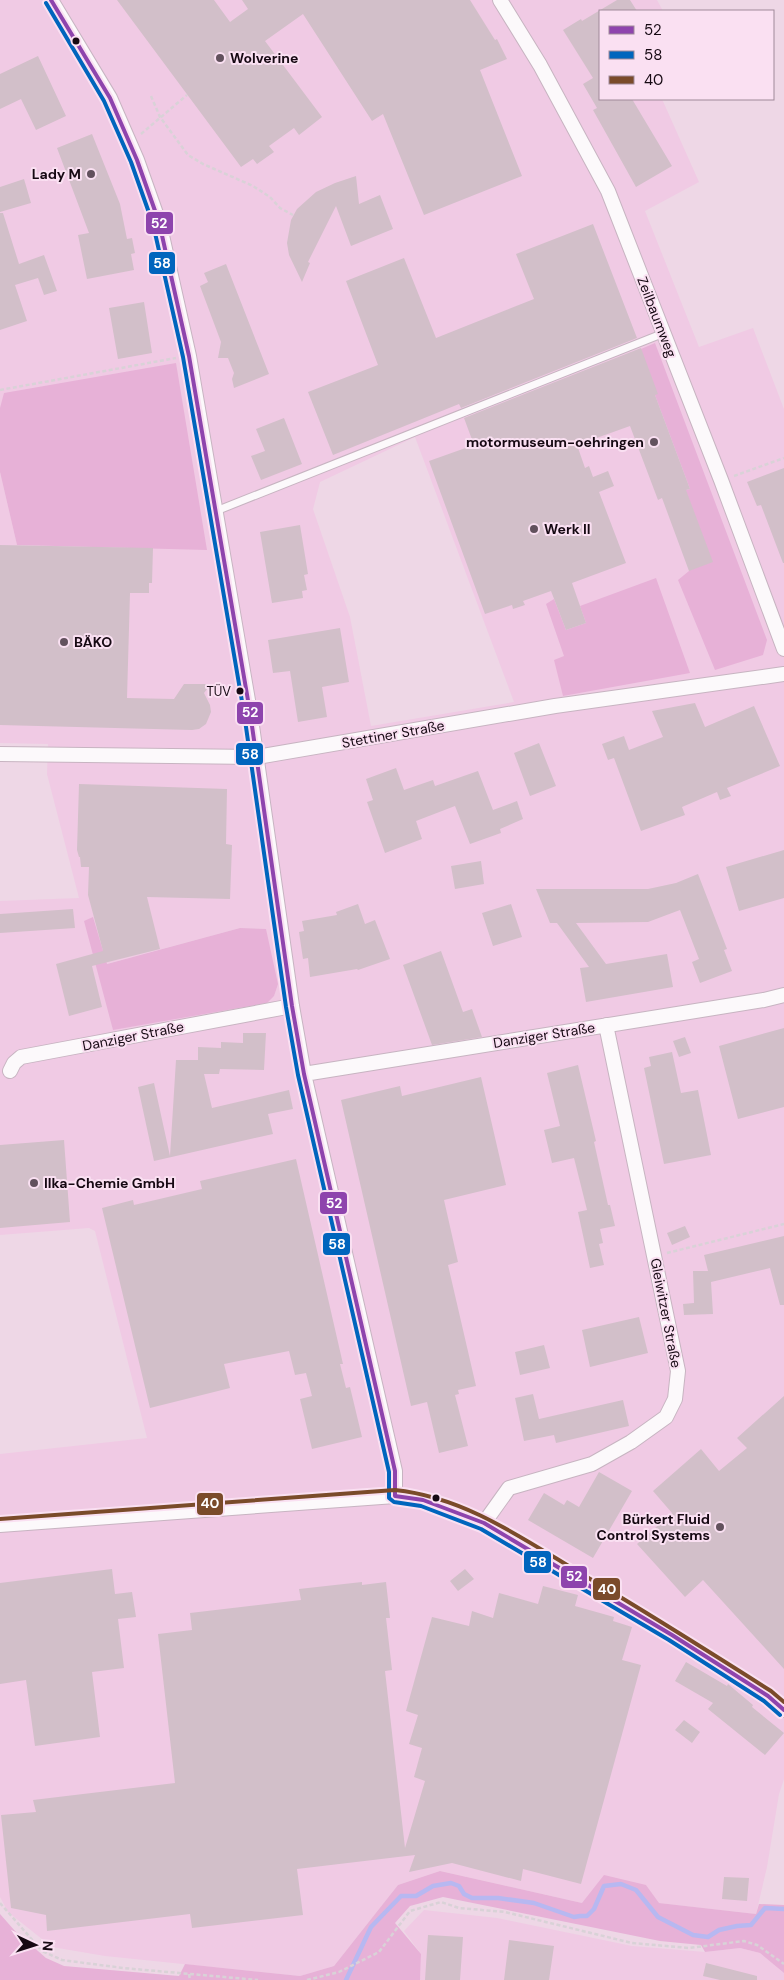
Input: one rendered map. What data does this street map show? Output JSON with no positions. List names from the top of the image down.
{
  "streets": {
    "street": [
      "Zeilbaumweg",
      "Stettiner Straße",
      "Danziger Straße",
      "Gleiwitzer Straße"
    ]
  },
  "crossings": [
    ["Danziger Straße", "Gleiwitzer Straße"]
  ],
  "places": [
    "Wolverine",
    "Lady M",
    "motormuseum-oehringen",
    "Werk II",
    "BÄKO",
    "TÜV",
    "Ilka-Chemie GmbH",
    "Bürkert Fluid Control Systems"
  ],
  "lines": ["transit line 52", "transit line 58", "transit line 40"],
  "legend": ["52", "58", "40"],
  "north": "right"
}
